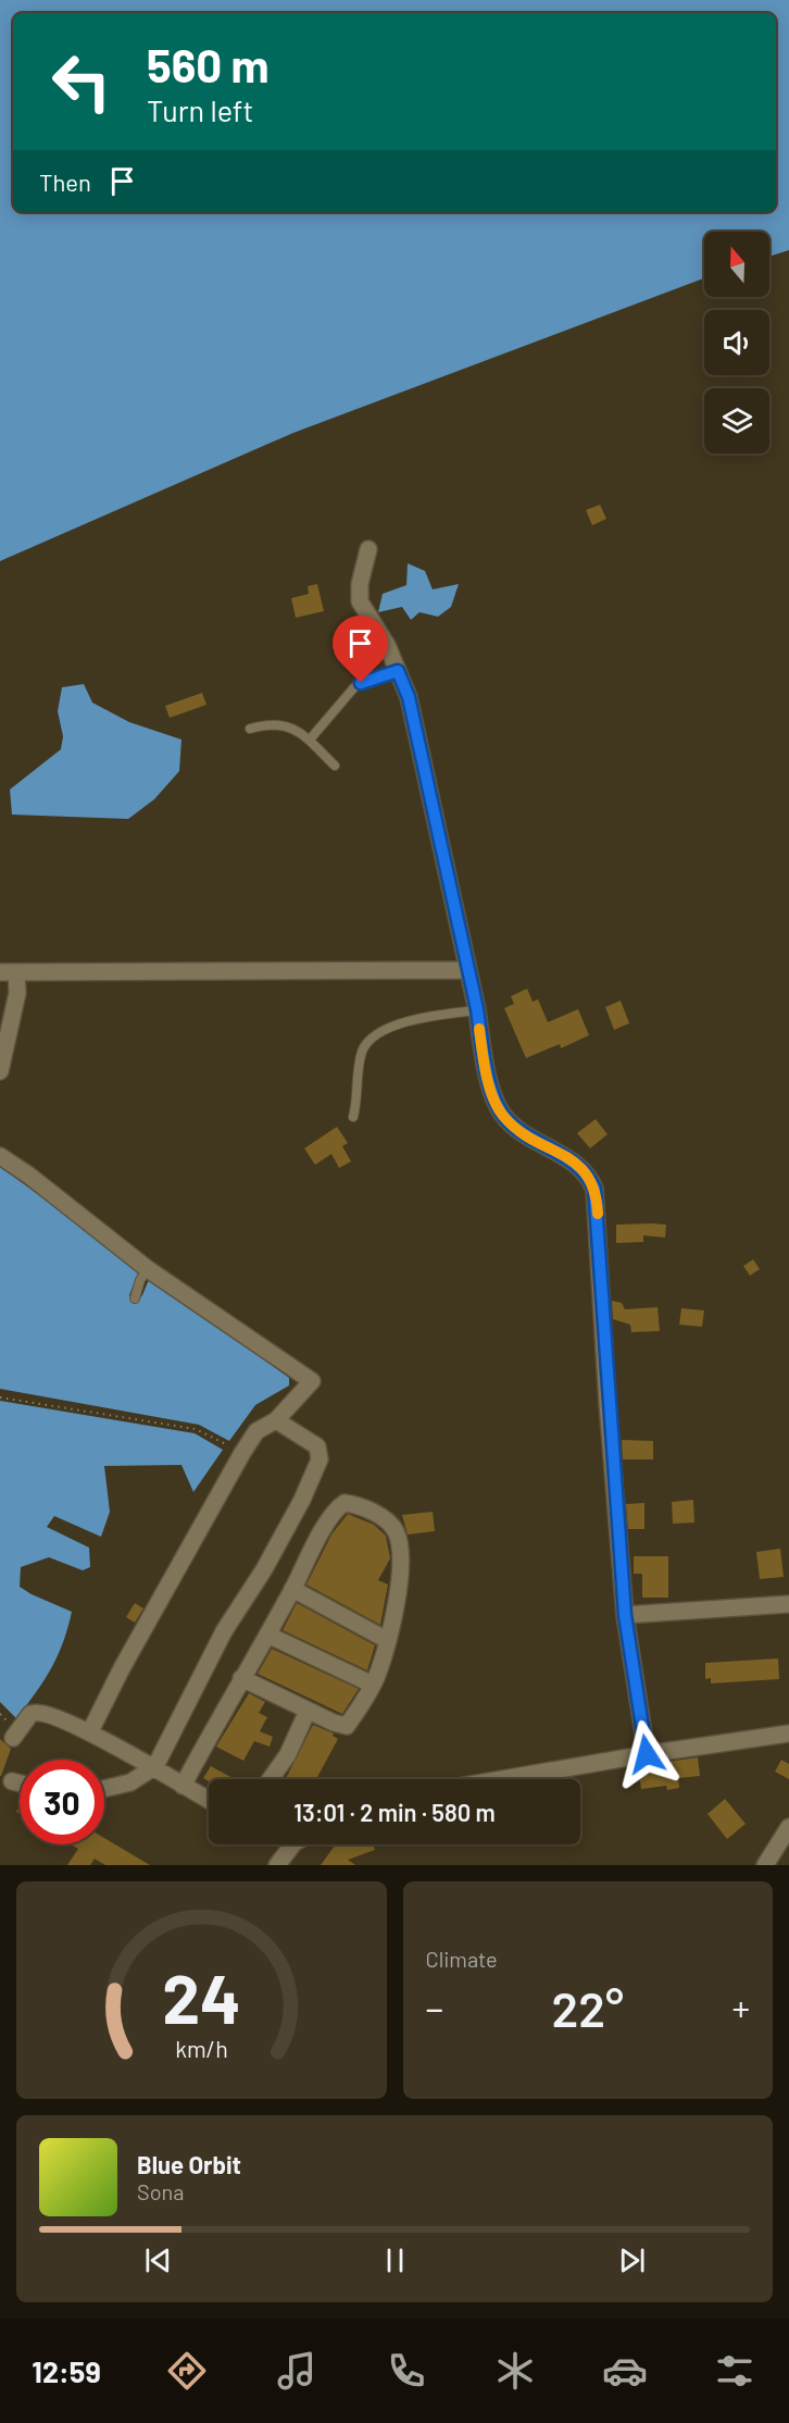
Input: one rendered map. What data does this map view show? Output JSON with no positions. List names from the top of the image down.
{
  "north": "top",
  "page": {
    "turn": ["560 m", "Turn left"],
    "then": "Then",
    "limit": "30",
    "trip": "13:01 · 2 min · 580 m",
    "tile": "Climate",
    "heat": ["−", "22°", "+"],
    "song": ["Blue Orbit", "Sona"],
    "tabs": "12:59",
    "gauge": ["24", "km/h"]
  }
}
